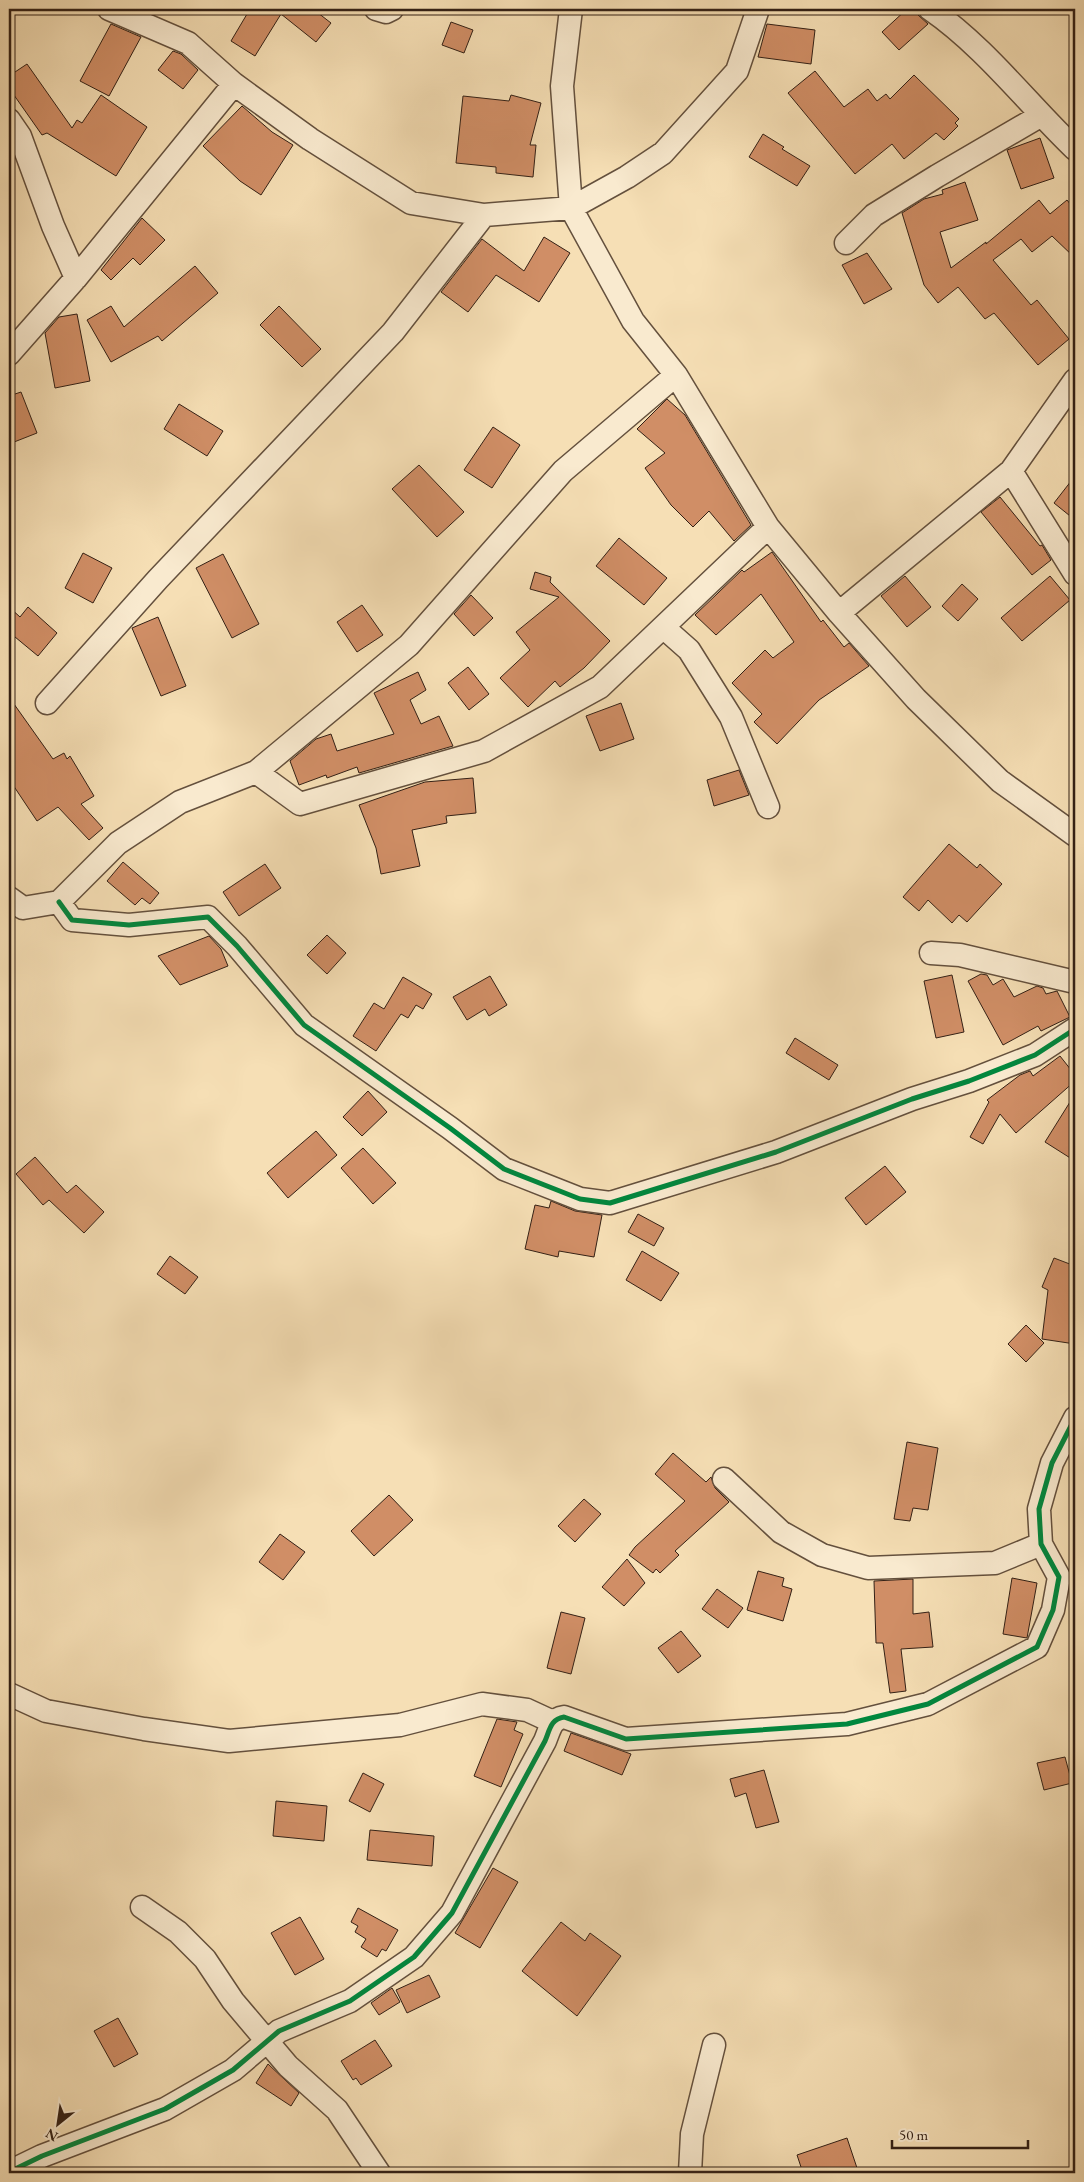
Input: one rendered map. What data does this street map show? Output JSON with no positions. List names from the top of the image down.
{
  "scale_bar": "50 m",
  "north": "bottom left"
}
